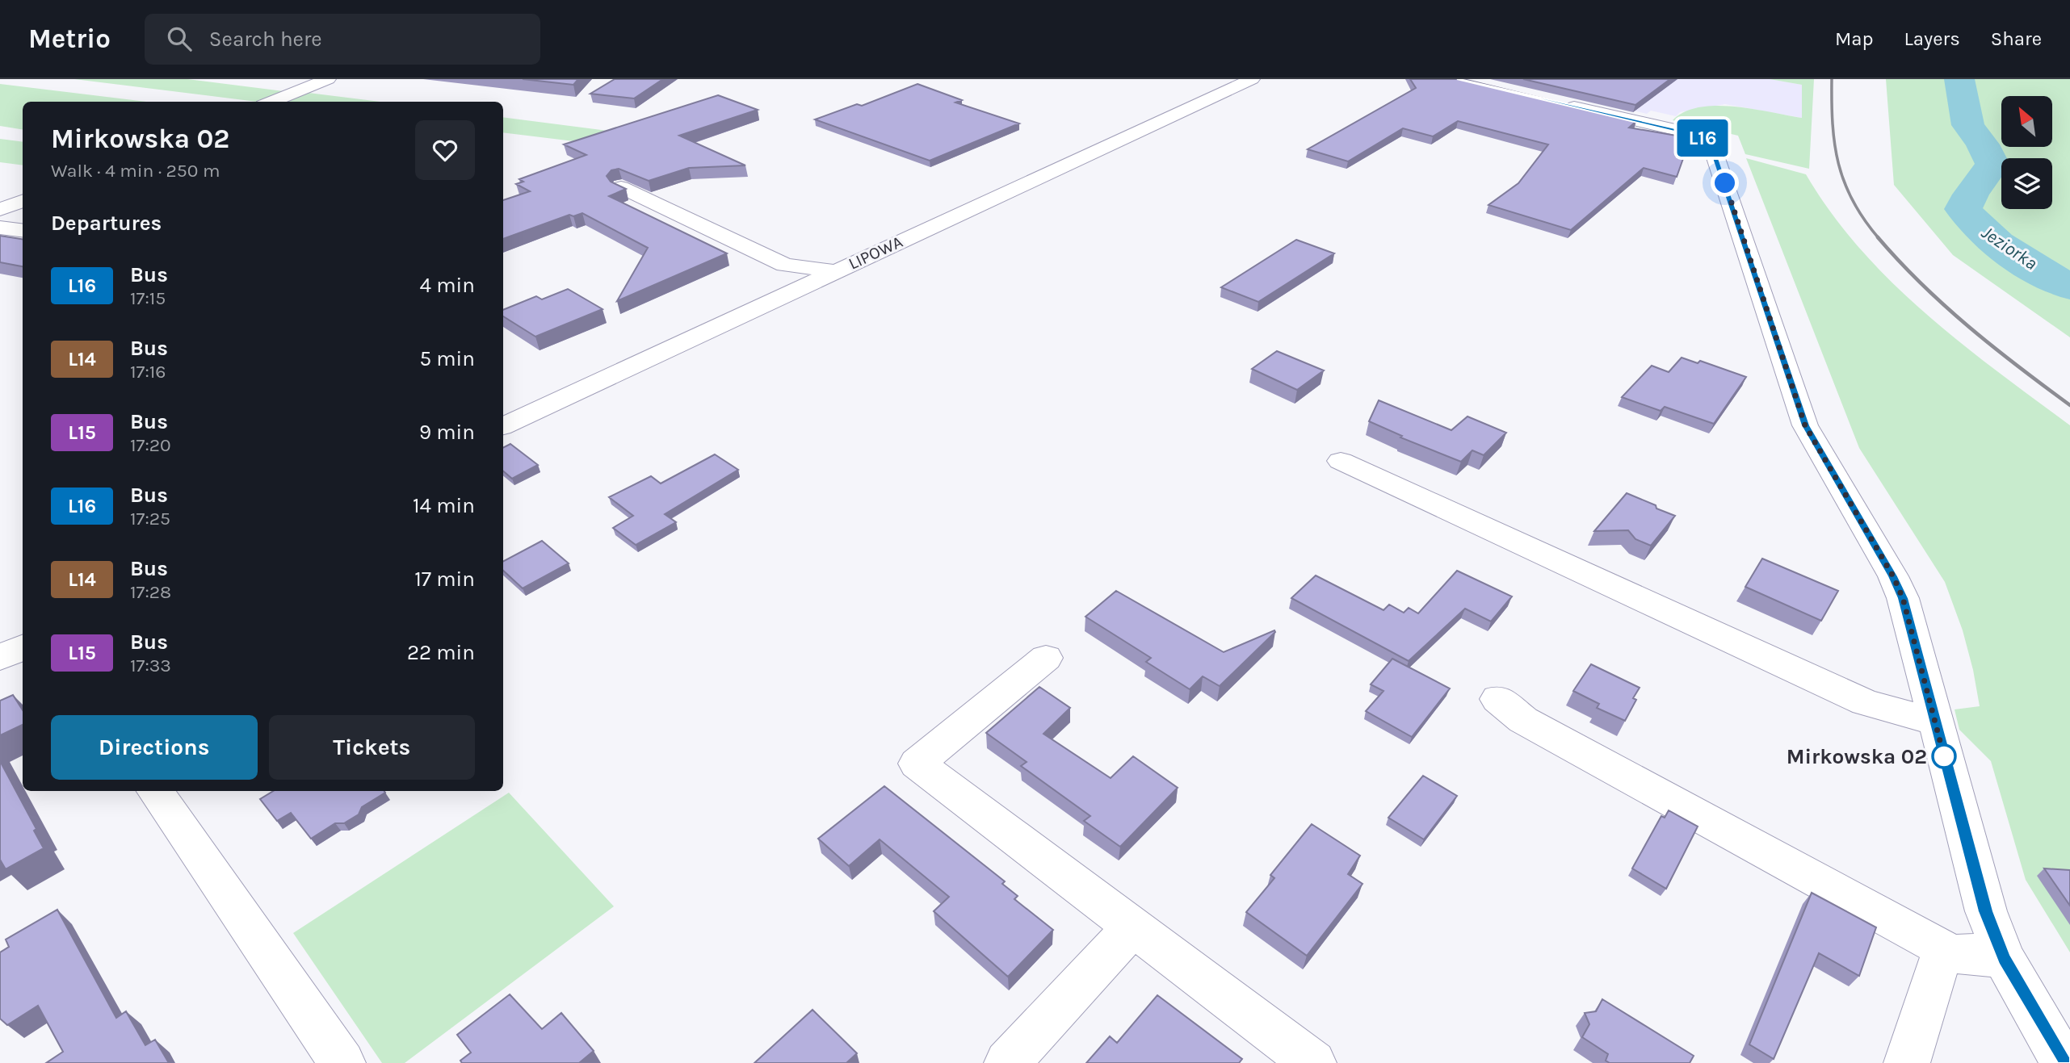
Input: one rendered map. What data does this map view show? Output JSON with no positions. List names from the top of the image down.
{
  "streets": {
    "street": ["LIPOWA"]
  },
  "water": ["Jeziorka"],
  "places": ["Mirkowska 02"],
  "lines": ["bus line L16"],
  "north": "top left",
  "page": {
    "header": "Metrio",
    "search": "Search here",
    "nav": ["Map", "Layers", "Share"],
    "on_map": "L16",
    "heading": [
      ["Mirkowska 02", "Walk · 4 min · 250 m"],
      "Departures"
    ],
    "list": [
      {
        "mark": "L16",
        "name": "Bus",
        "note": "17:15",
        "value": "4 min"
      },
      {
        "mark": "L14",
        "name": "Bus",
        "note": "17:16",
        "value": "5 min"
      },
      {
        "mark": "L15",
        "name": "Bus",
        "note": "17:20",
        "value": "9 min"
      },
      {
        "mark": "L16",
        "name": "Bus",
        "note": "17:25",
        "value": "14 min"
      },
      {
        "mark": "L14",
        "name": "Bus",
        "note": "17:28",
        "value": "17 min"
      },
      {
        "mark": "L15",
        "name": "Bus",
        "note": "17:33",
        "value": "22 min"
      }
    ],
    "buttons": ["Directions", "Tickets"]
  }
}
